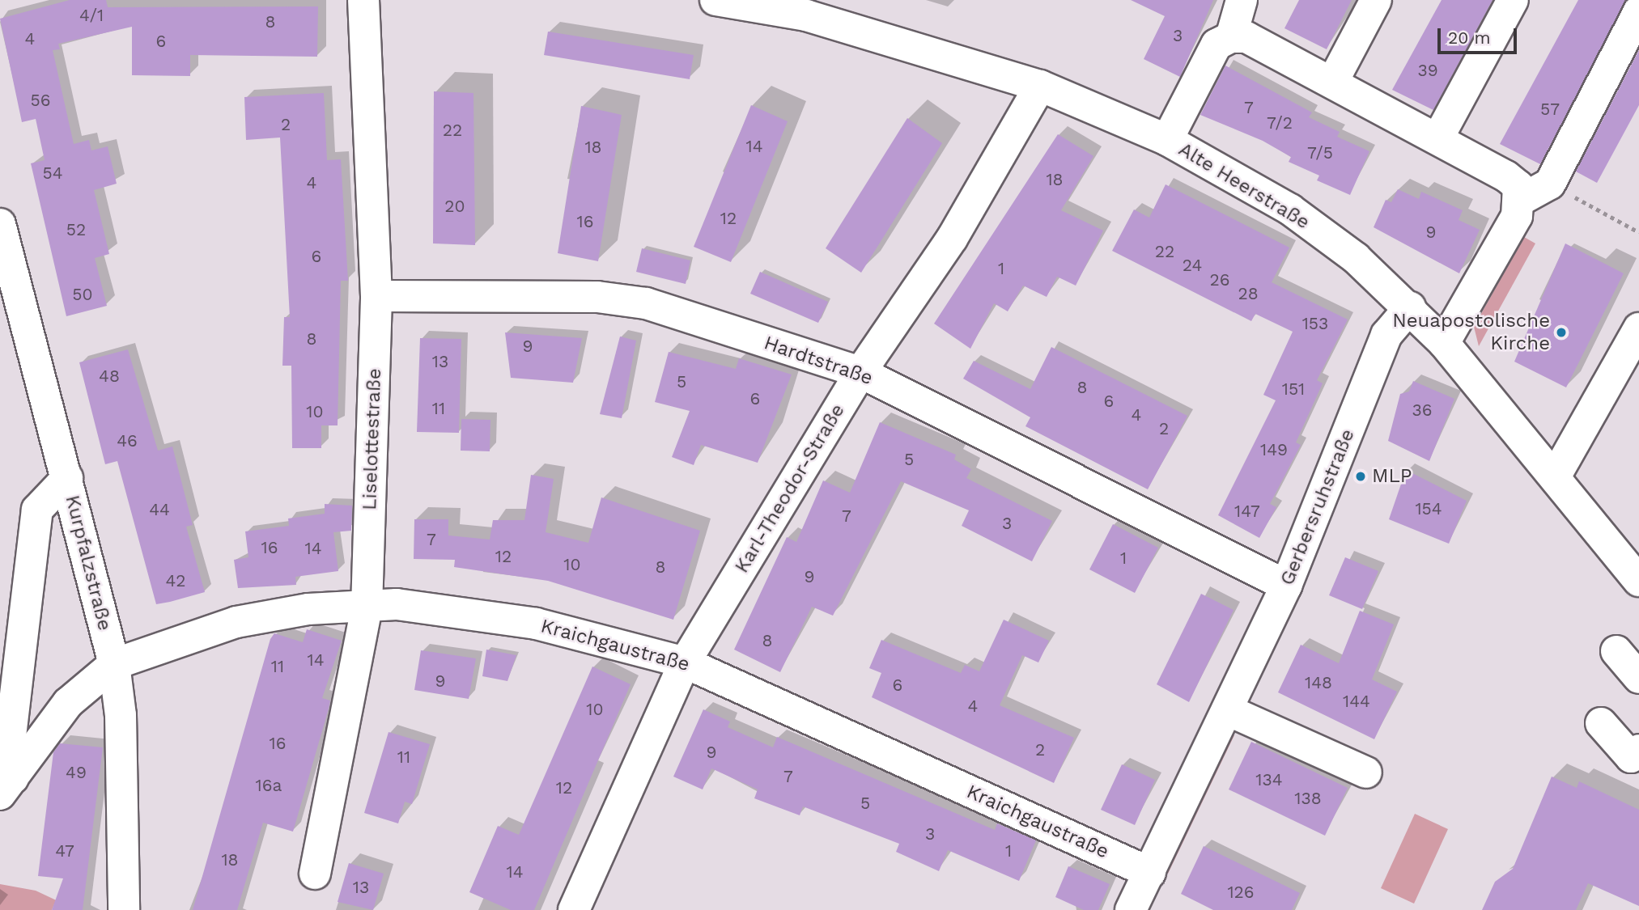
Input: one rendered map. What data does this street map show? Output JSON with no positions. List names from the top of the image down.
{
  "streets": {
    "street": [
      "Alte Heerstraße",
      "Hardtstraße",
      "Liselottestraße",
      "Karl-Theodor-Straße",
      "Gerbersruhstraße",
      "Kurpfalzstraße",
      "Kraichgaustraße"
    ]
  },
  "crossings": [
    ["Alte Heerstraße", "Karl-Theodor-Straße"],
    ["Alte Heerstraße", "Gerbersruhstraße"],
    ["Hardtstraße", "Liselottestraße"],
    ["Hardtstraße", "Karl-Theodor-Straße"],
    ["Hardtstraße", "Gerbersruhstraße"],
    ["Liselottestraße", "Kraichgaustraße"],
    ["Karl-Theodor-Straße", "Kraichgaustraße"],
    ["Gerbersruhstraße", "Kraichgaustraße"],
    ["Kurpfalzstraße", "Kraichgaustraße"]
  ],
  "places": ["Neuapostolische Kirche", "MLP"],
  "house_numbers": [
    "4/1",
    "8",
    "3",
    "4",
    "6",
    "39",
    "56",
    "7",
    "57",
    "7/2",
    "2",
    "22",
    "14",
    "18",
    "7/5",
    "54",
    "18",
    "4",
    "20",
    "12",
    "16",
    "52",
    "9",
    "22",
    "6",
    "24",
    "1",
    "26",
    "28",
    "50",
    "153",
    "8",
    "9",
    "13",
    "48",
    "5",
    "8",
    "151",
    "6",
    "6",
    "11",
    "36",
    "10",
    "4",
    "2",
    "46",
    "149",
    "5",
    "154",
    "44",
    "147",
    "7",
    "3",
    "7",
    "16",
    "14",
    "12",
    "1",
    "10",
    "8",
    "9",
    "42",
    "8",
    "14",
    "11",
    "9",
    "148",
    "6",
    "144",
    "4",
    "10",
    "16",
    "2",
    "9",
    "11",
    "49",
    "7",
    "134",
    "16a",
    "12",
    "138",
    "5",
    "3",
    "47",
    "1",
    "18",
    "14",
    "13",
    "126"
  ],
  "scale_bar": "20 m"
}
